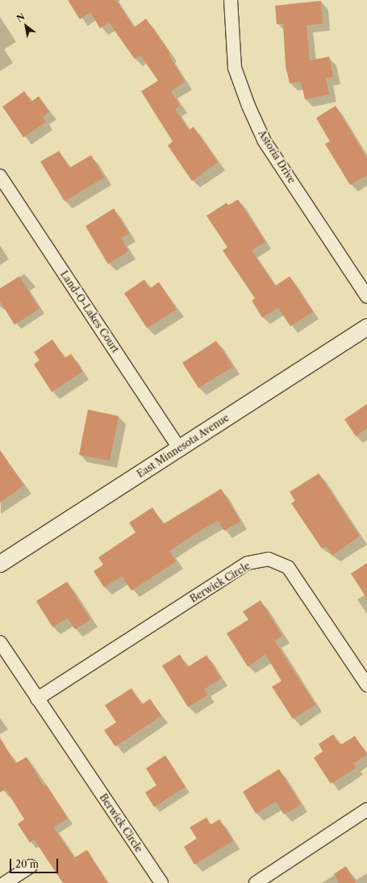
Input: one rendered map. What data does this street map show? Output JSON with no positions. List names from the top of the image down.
{
  "streets": {
    "street": [
      "Astoria Drive",
      "Land-O-Lakes Court",
      "East Minnesota Avenue",
      "Berwick Circle"
    ]
  },
  "crossings": [
    ["Land-O-Lakes Court", "East Minnesota Avenue"]
  ],
  "scale_bar": "20 m",
  "north": "top left"
}
